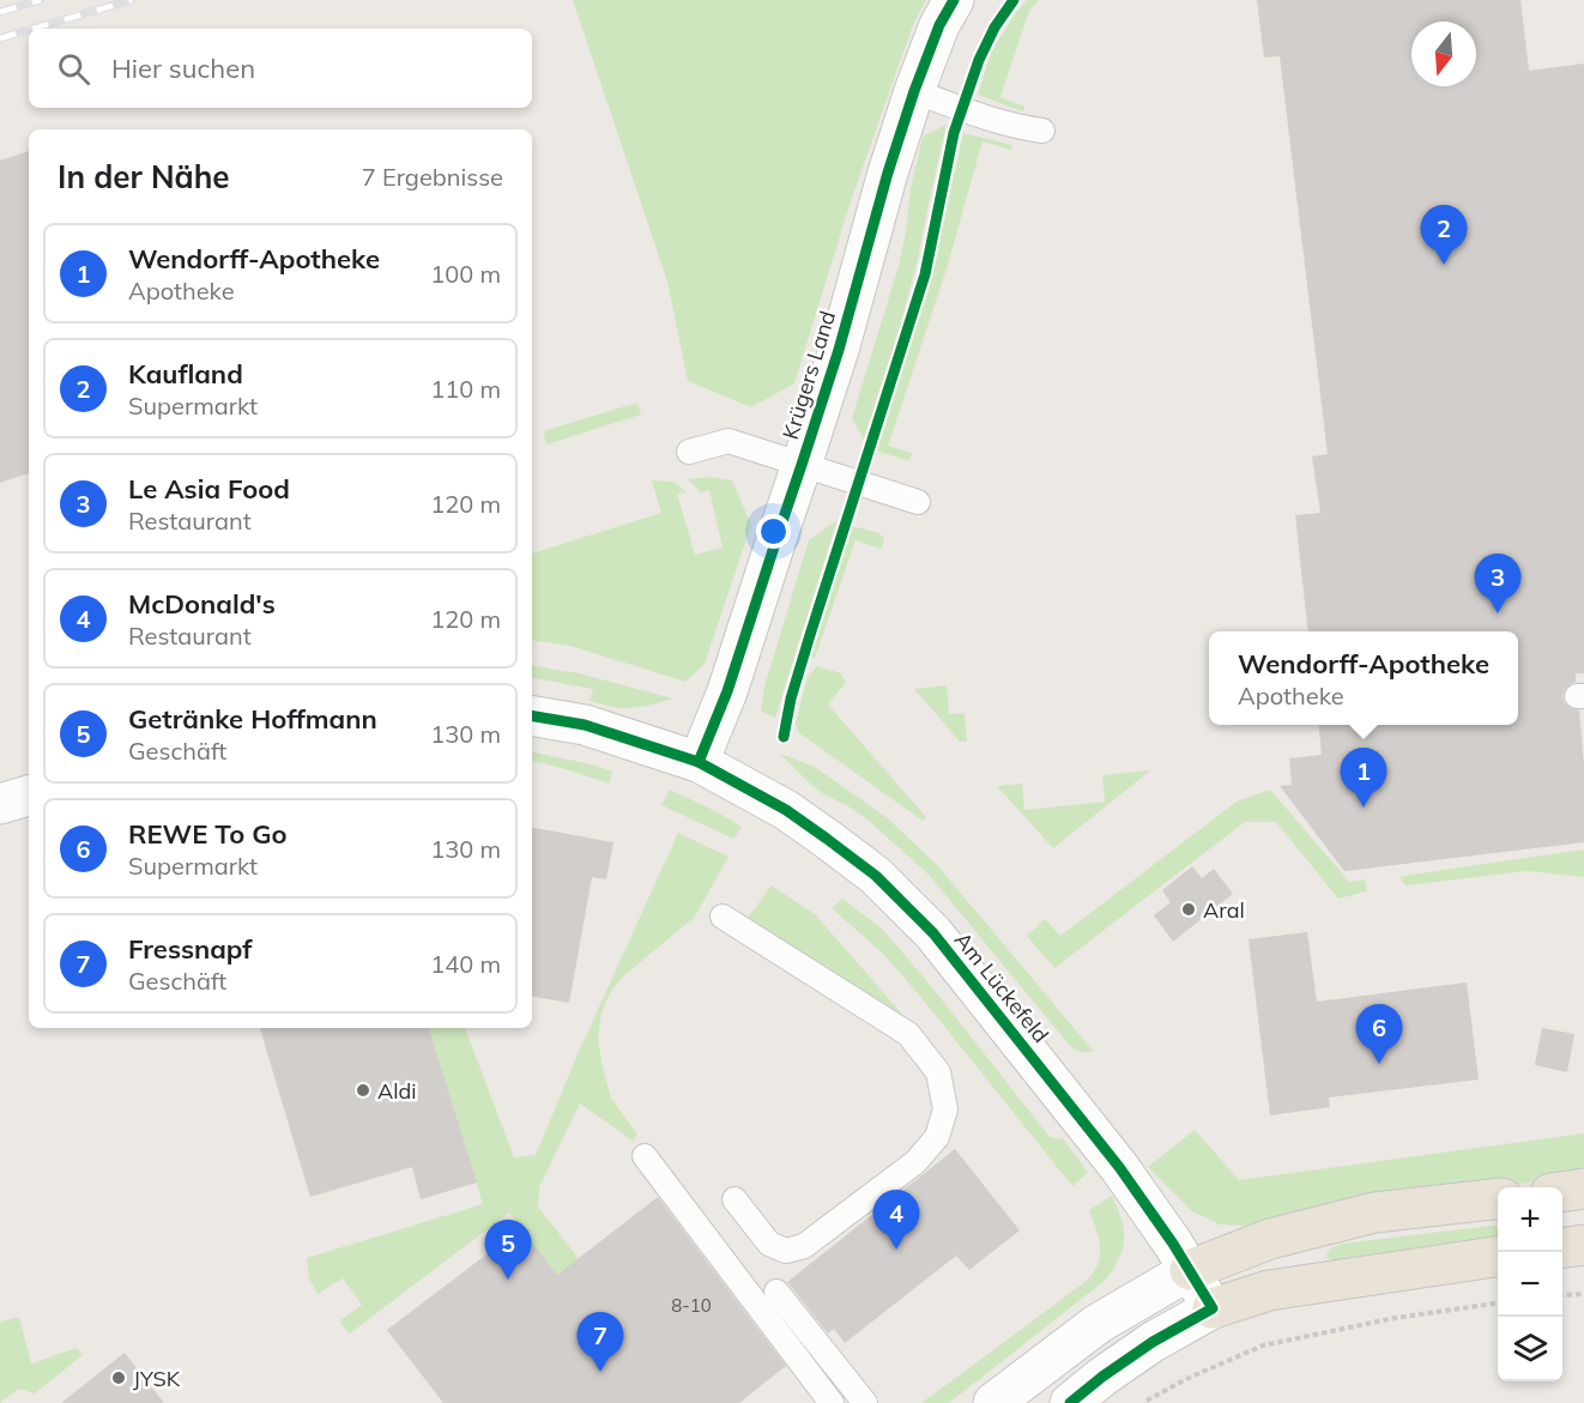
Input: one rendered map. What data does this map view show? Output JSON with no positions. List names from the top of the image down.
{
  "streets": {
    "street": ["Krügers Land", "Am Lückefeld"]
  },
  "crossings": [
    ["Krügers Land", "Am Lückefeld"]
  ],
  "places": ["Aral", "Aldi", "JYSK"],
  "house_numbers": ["8-10"],
  "north": "bottom",
  "page": {
    "search": "Hier suchen",
    "heading": ["In der Nähe", "7 Ergebnisse"],
    "pins": [
      "2",
      "3",
      "1",
      "6",
      "4",
      "5",
      "7"
    ],
    "list": [
      {
        "mark": "1",
        "name": "Wendorff-Apotheke",
        "note": "Apotheke",
        "value": "100 m"
      },
      {
        "mark": "2",
        "name": "Kaufland",
        "note": "Supermarkt",
        "value": "110 m"
      },
      {
        "mark": "3",
        "name": "Le Asia Food",
        "note": "Restaurant",
        "value": "120 m"
      },
      {
        "mark": "4",
        "name": "McDonald's",
        "note": "Restaurant",
        "value": "120 m"
      },
      {
        "mark": "5",
        "name": "Getränke Hoffmann",
        "note": "Geschäft",
        "value": "130 m"
      },
      {
        "mark": "6",
        "name": "REWE To Go",
        "note": "Supermarkt",
        "value": "130 m"
      },
      {
        "mark": "7",
        "name": "Fressnapf",
        "note": "Geschäft",
        "value": "140 m"
      }
    ],
    "popup": ["Wendorff-Apotheke", "Apotheke"],
    "map_buttons": ["+", "−"]
  }
}
